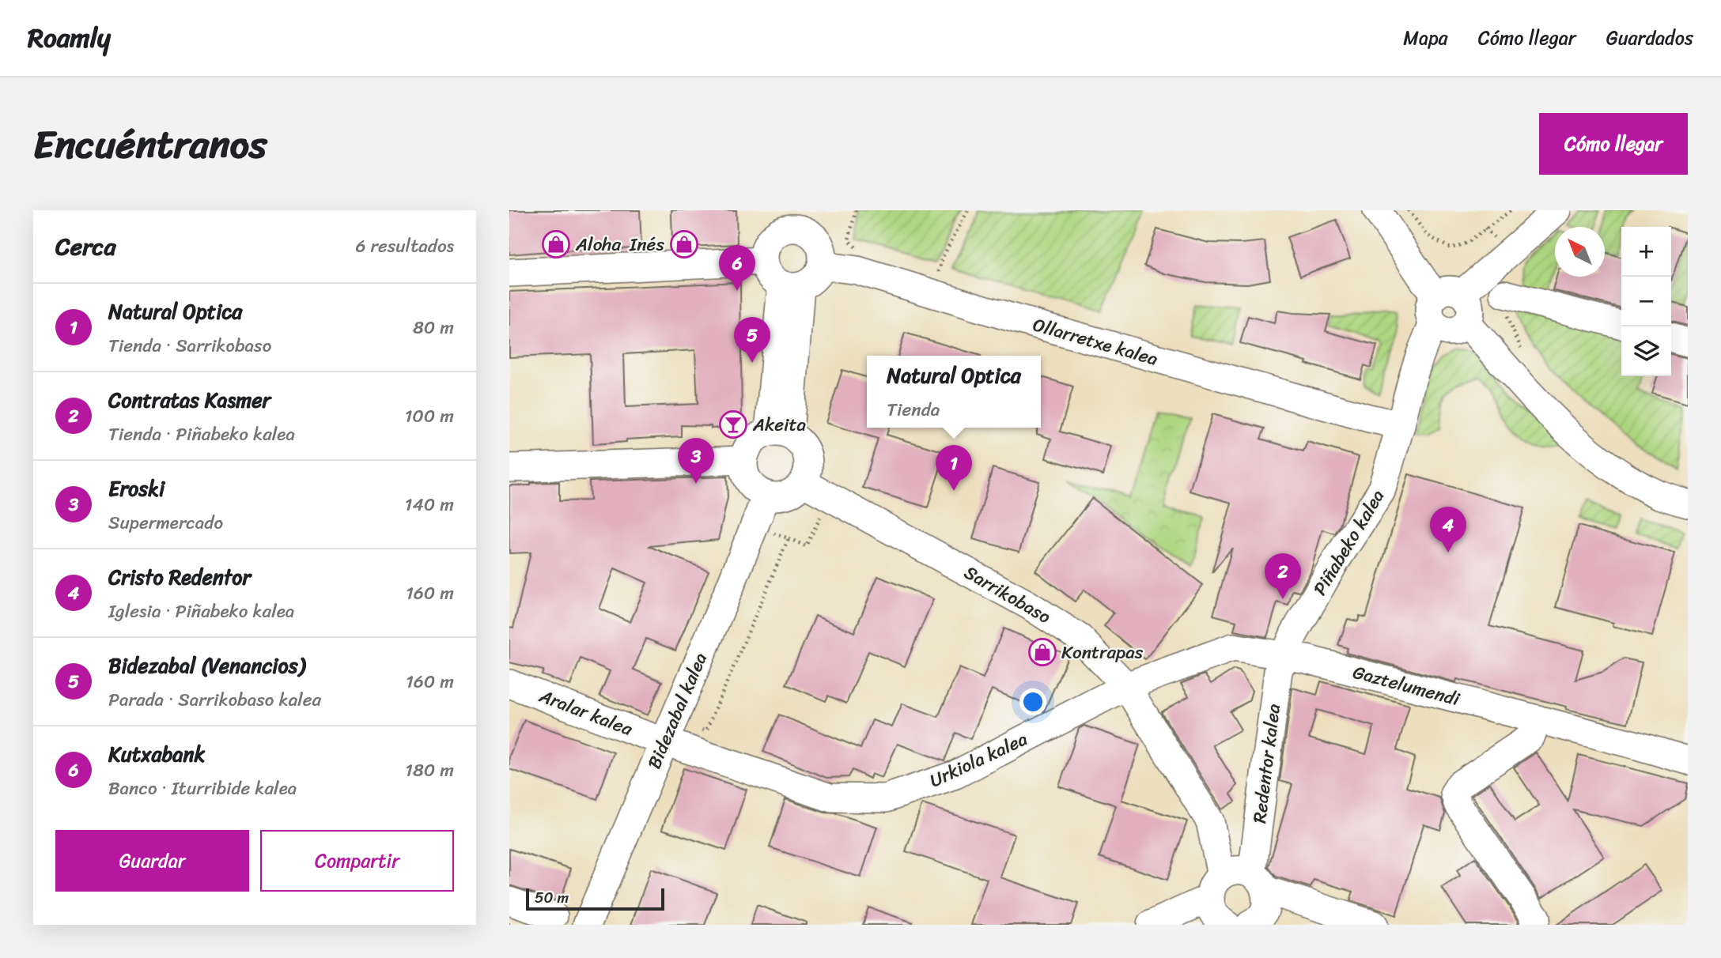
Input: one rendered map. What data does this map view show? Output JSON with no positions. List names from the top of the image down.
{
  "streets": {
    "street": [
      "Ollarretxe kalea",
      "Piñabeko kalea",
      "Sarrikobaso",
      "Gaztelumendi",
      "Bidezabal kalea",
      "Aralar kalea",
      "Urkiola kalea",
      "Redentor kalea"
    ]
  },
  "crossings": [
    ["Ollarretxe kalea", "Piñabeko kalea"],
    ["Piñabeko kalea", "Gaztelumendi"],
    ["Piñabeko kalea", "Redentor kalea"],
    ["Sarrikobaso", "Gaztelumendi"],
    ["Sarrikobaso", "Bidezabal kalea"],
    ["Sarrikobaso", "Urkiola kalea"],
    ["Gaztelumendi", "Urkiola kalea"],
    ["Gaztelumendi", "Redentor kalea"],
    ["Bidezabal kalea", "Aralar kalea"],
    ["Bidezabal kalea", "Urkiola kalea"],
    ["Aralar kalea", "Urkiola kalea"]
  ],
  "places": {
    "shop": ["Aloha", "Inés", "Kontrapas"],
    "bar": ["Akeita"]
  },
  "scale_bar": "50 m",
  "north": "top left",
  "page": {
    "header": "Roamly",
    "nav": ["Mapa", "Cómo llegar", "Guardados"],
    "title": "Encuéntranos",
    "buttons": [
      "Cómo llegar",
      ["Guardar", "Compartir"]
    ],
    "heading": ["Cerca", "6 resultados"],
    "map_buttons": ["+", "−"],
    "pins": [
      "6",
      "5",
      "3",
      "1",
      "4",
      "2"
    ],
    "list": [
      {
        "mark": "1",
        "name": "Natural Optica",
        "note": "Tienda · Sarrikobaso",
        "value": "80 m"
      },
      {
        "mark": "2",
        "name": "Contratas Kasmer",
        "note": "Tienda · Piñabeko kalea",
        "value": "100 m"
      },
      {
        "mark": "3",
        "name": "Eroski",
        "note": "Supermercado",
        "value": "140 m"
      },
      {
        "mark": "4",
        "name": "Cristo Redentor",
        "note": "Iglesia · Piñabeko kalea",
        "value": "160 m"
      },
      {
        "mark": "5",
        "name": "Bidezabal (Venancios)",
        "note": "Parada · Sarrikobaso kalea",
        "value": "160 m"
      },
      {
        "mark": "6",
        "name": "Kutxabank",
        "note": "Banco · Iturribide kalea",
        "value": "180 m"
      }
    ],
    "popup": ["Natural Optica", "Tienda"],
    "scale": "50 m"
  }
}
